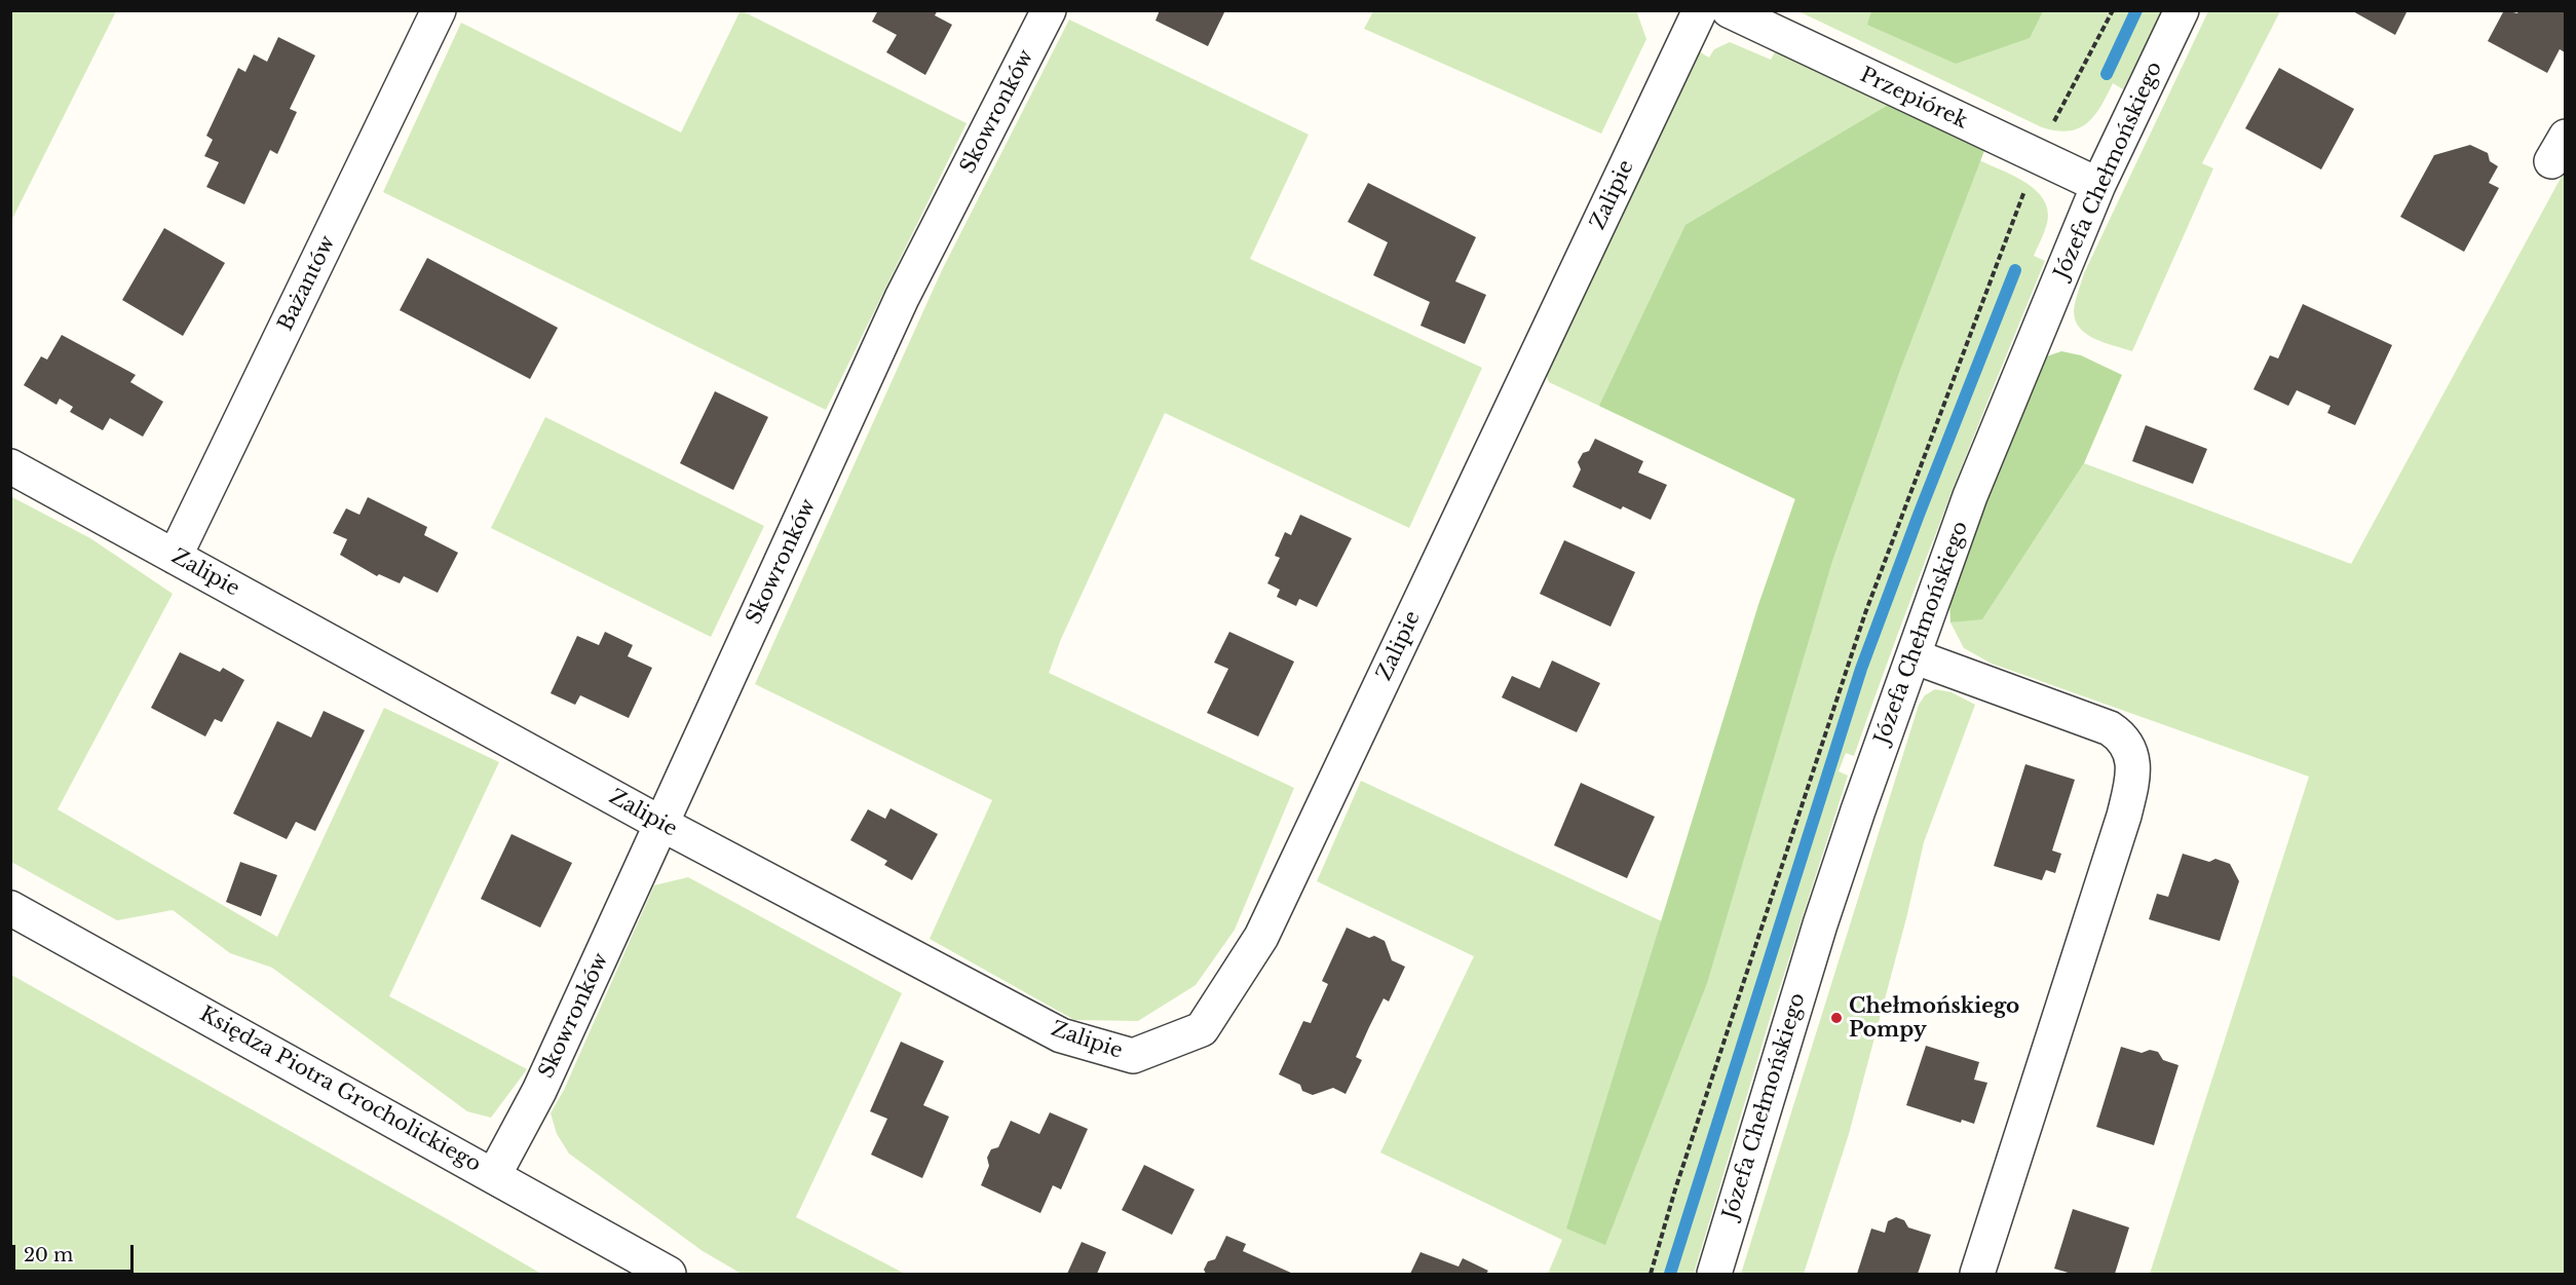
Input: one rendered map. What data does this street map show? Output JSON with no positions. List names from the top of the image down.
{
  "streets": {
    "street": [
      "Przepiórek",
      "Skowronków",
      "Józefa Chełmońskiego",
      "Zalipie",
      "Bażantów",
      "Księdza Piotra Grocholickiego"
    ]
  },
  "crossings": [
    ["Przepiórek", "Józefa Chełmońskiego"],
    ["Skowronków", "Zalipie"],
    ["Skowronków", "Księdza Piotra Grocholickiego"],
    ["Zalipie", "Bażantów"]
  ],
  "places": ["Chełmońskiego Pompy"],
  "scale_bar": "20 m"
}
